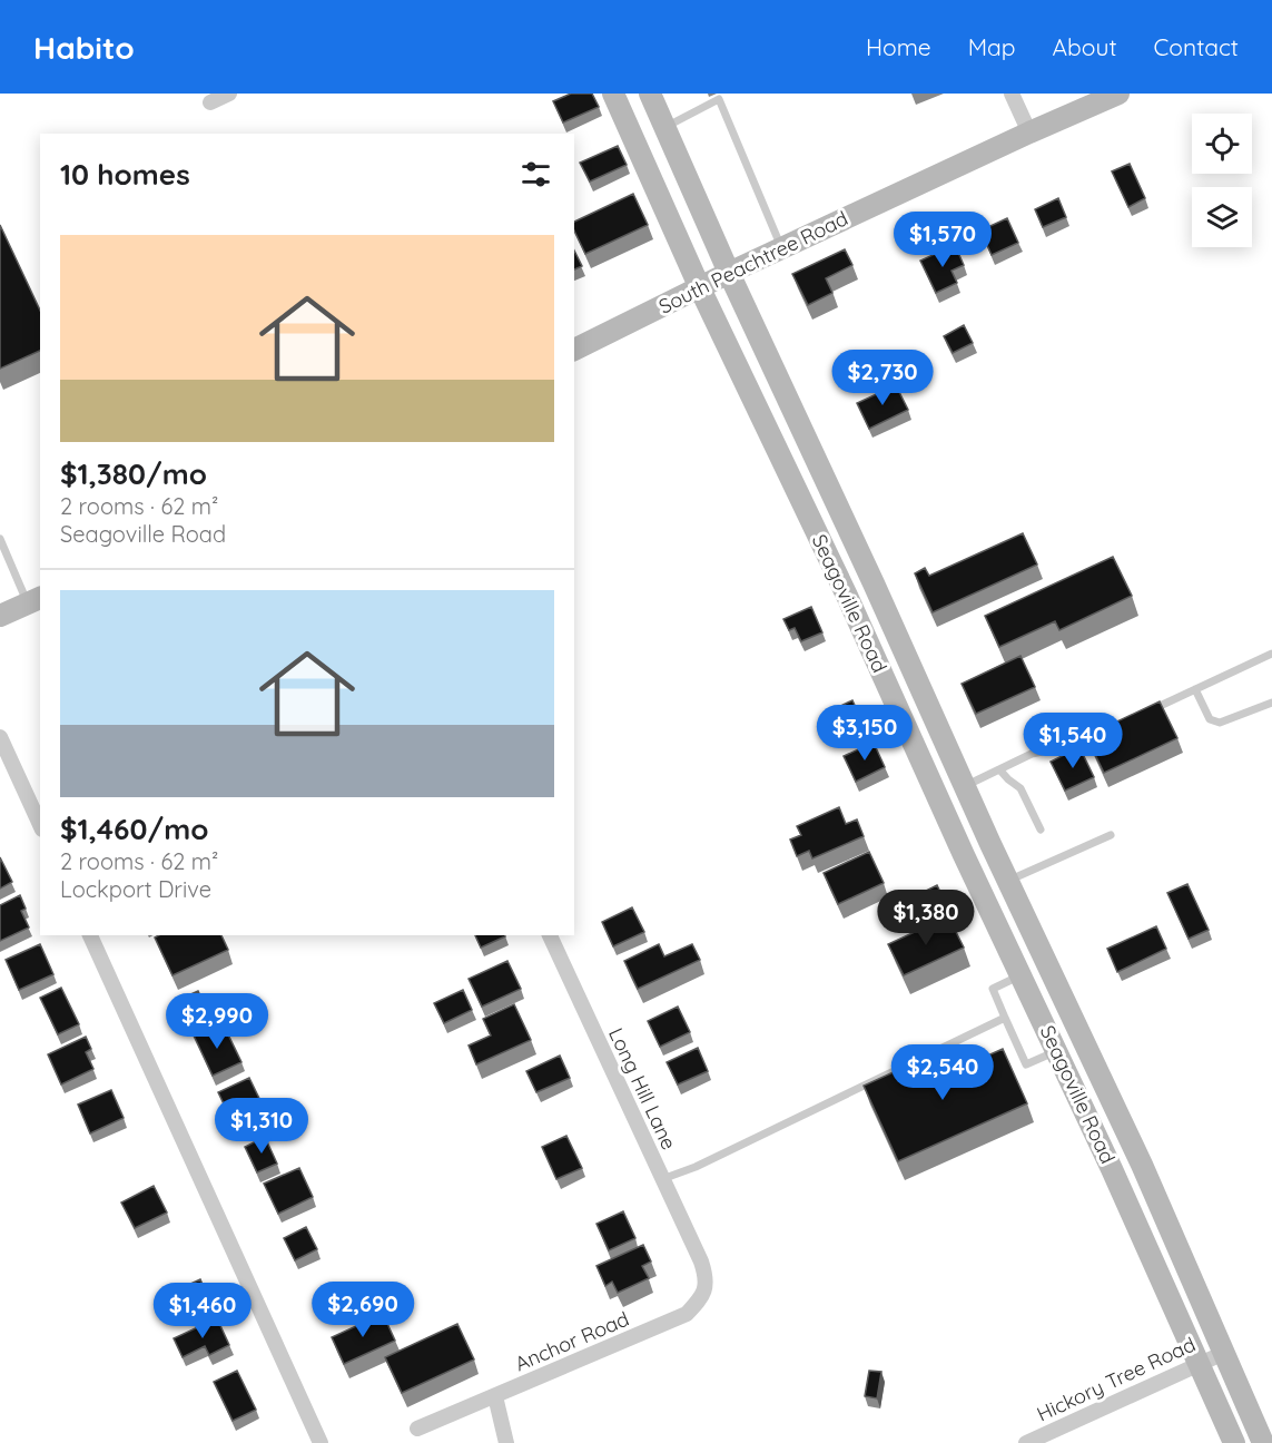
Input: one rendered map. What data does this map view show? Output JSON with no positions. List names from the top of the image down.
{
  "streets": {
    "main road": ["South Peachtree Road", "Seagoville Road"],
    "street": ["Long Hill Lane", "Anchor Road", "Hickory Tree Road"]
  },
  "crossings": [
    ["South Peachtree Road", "Seagoville Road"],
    ["Seagoville Road", "Hickory Tree Road"],
    ["Long Hill Lane", "Anchor Road"]
  ],
  "page": {
    "header": "Habito",
    "nav": [
      "Home",
      "Map",
      "About",
      "Contact"
    ],
    "heading": "10 homes",
    "price": [
      "$1,570",
      "$2,730",
      "$3,150",
      "$1,540",
      "$1,380",
      "$2,990",
      "$2,540",
      "$1,310",
      "$2,690",
      "$1,460"
    ],
    "list": [
      {
        "name": "$1,380/mo",
        "note": "2 rooms · 62 m² · Seagoville Road"
      },
      {
        "name": "$1,460/mo",
        "note": "2 rooms · 62 m² · Lockport Drive"
      }
    ]
  }
}
